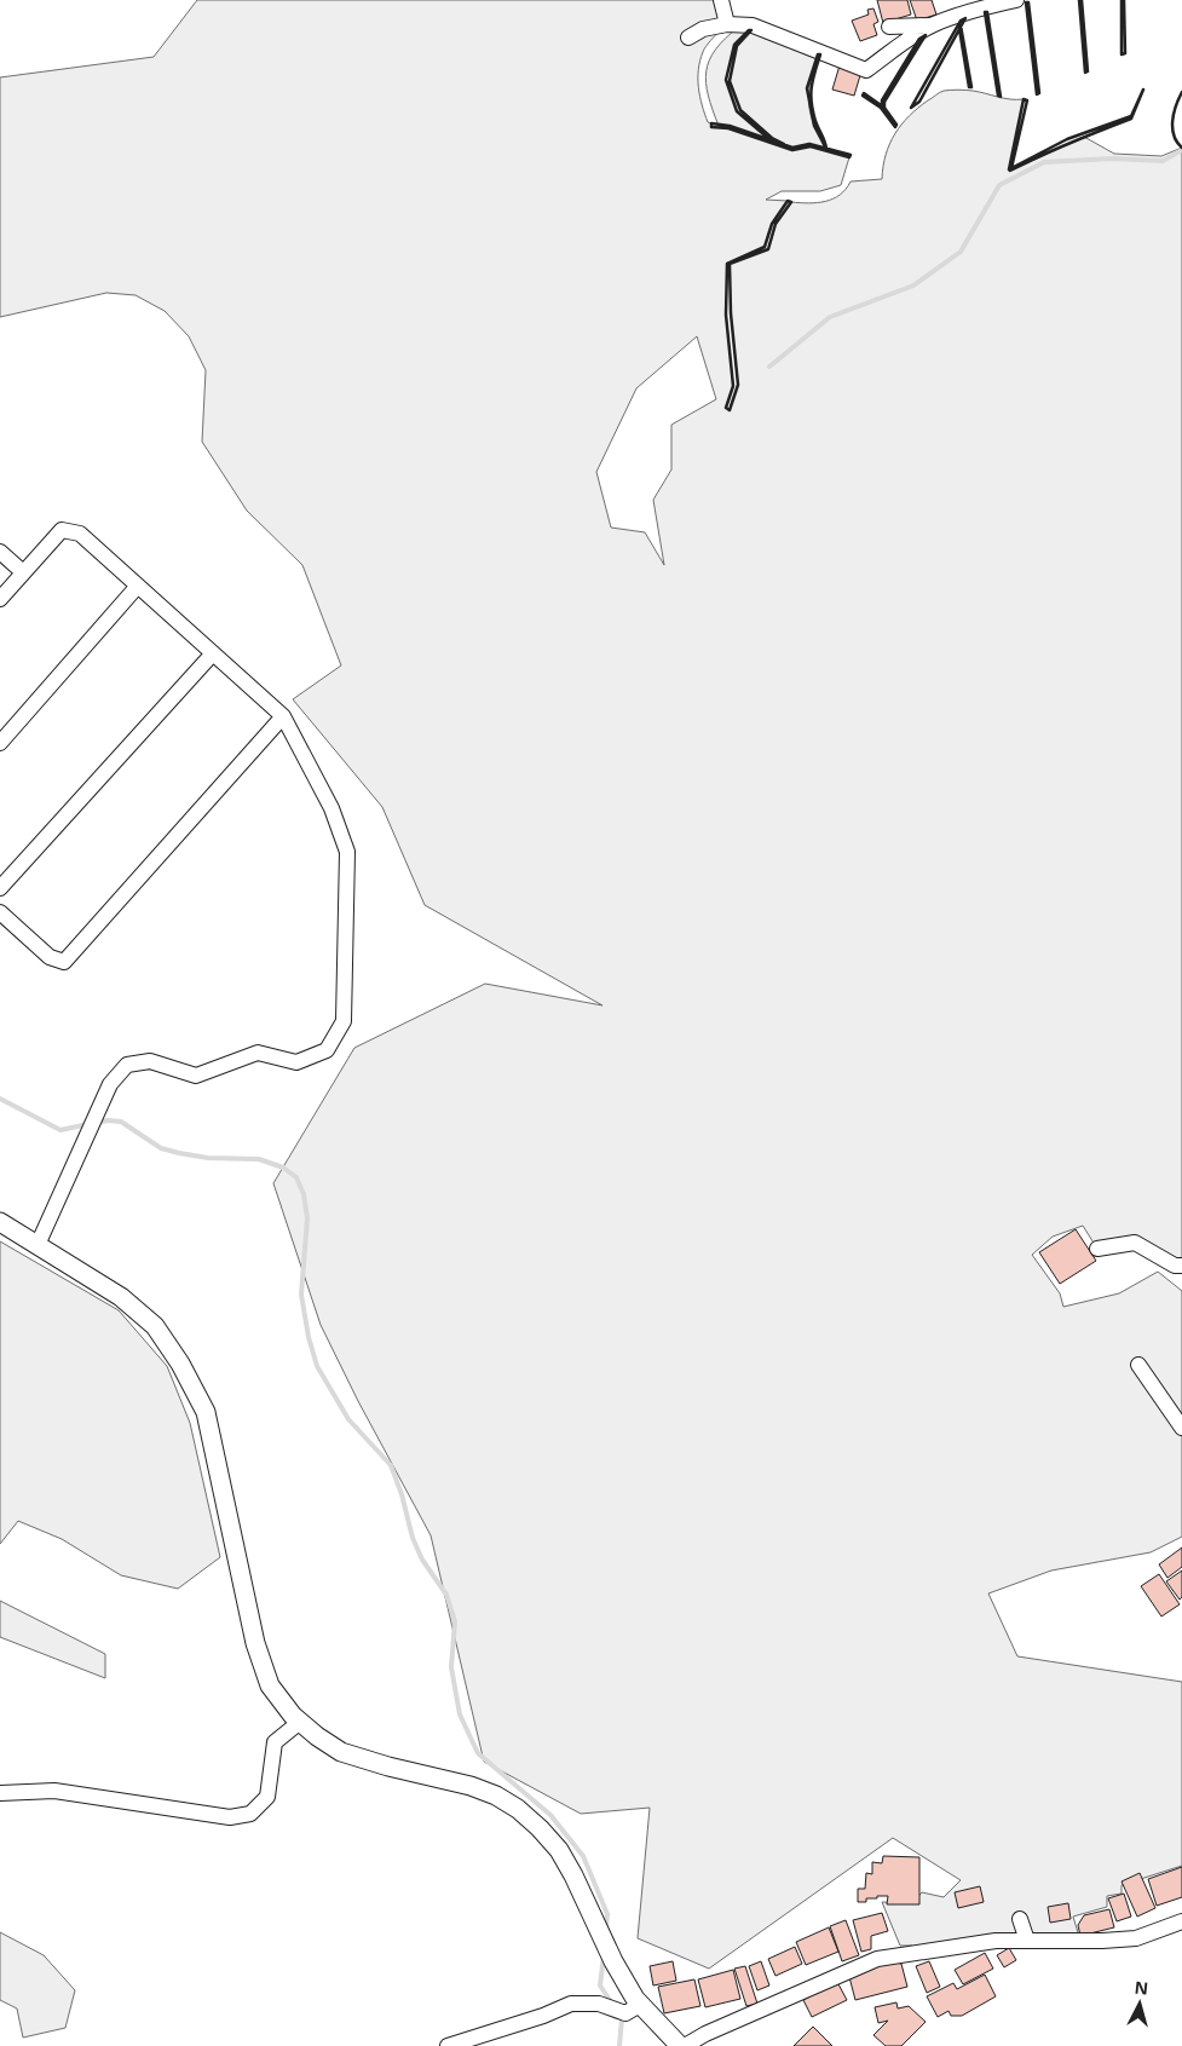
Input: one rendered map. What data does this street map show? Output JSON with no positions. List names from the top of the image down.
{
  "north": "top"
}
